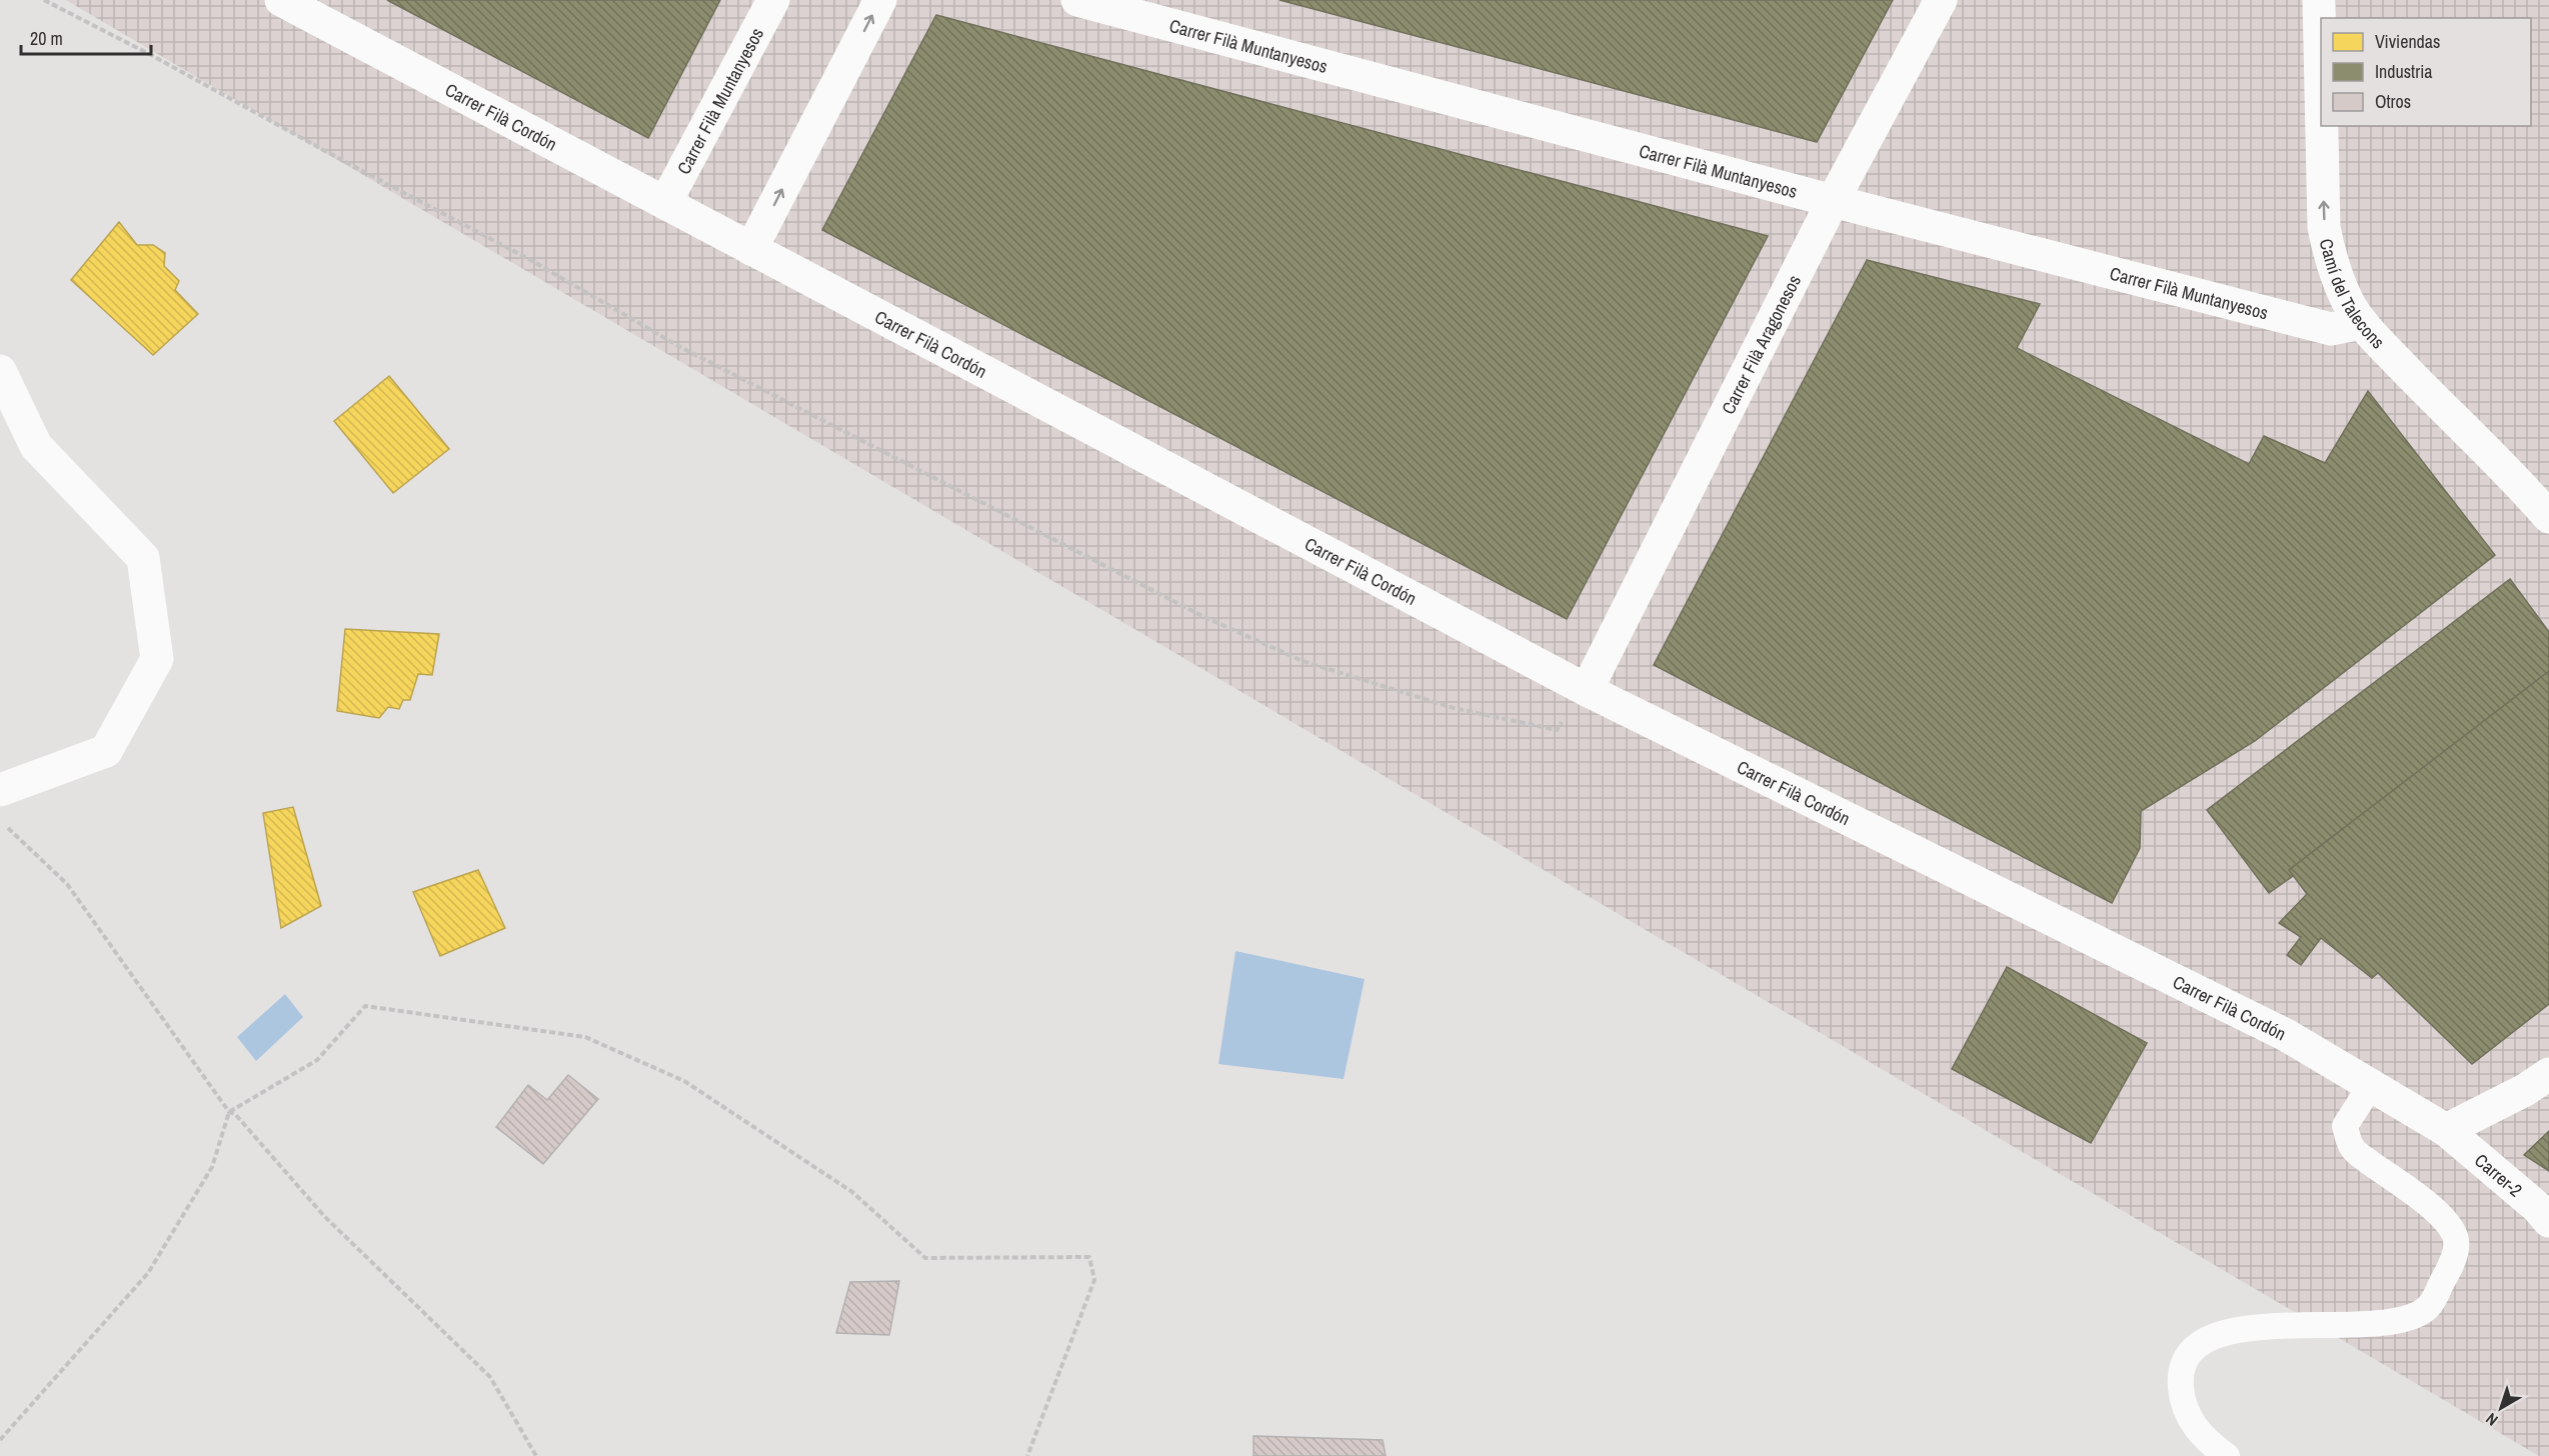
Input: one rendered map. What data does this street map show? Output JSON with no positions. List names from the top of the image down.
{
  "streets": {
    "street": [
      "Carrer Filà Muntanyesos",
      "Carrer Filà Cordón",
      "Camí del Talecons",
      "Carrer Filà Aragonesos",
      "Carrer-2"
    ]
  },
  "crossings": [
    ["Carrer Filà Muntanyesos", "Carrer Filà Cordón"],
    ["Carrer Filà Muntanyesos", "Camí del Talecons"],
    ["Carrer Filà Muntanyesos", "Carrer Filà Aragonesos"],
    ["Carrer Filà Cordón", "Carrer Filà Aragonesos"],
    ["Carrer Filà Cordón", "Carrer-2"]
  ],
  "one_way": ["Camí del Talecons"],
  "legend": ["Viviendas", "Industria", "Otros"],
  "scale_bar": "20 m",
  "north": "bottom left"
}
